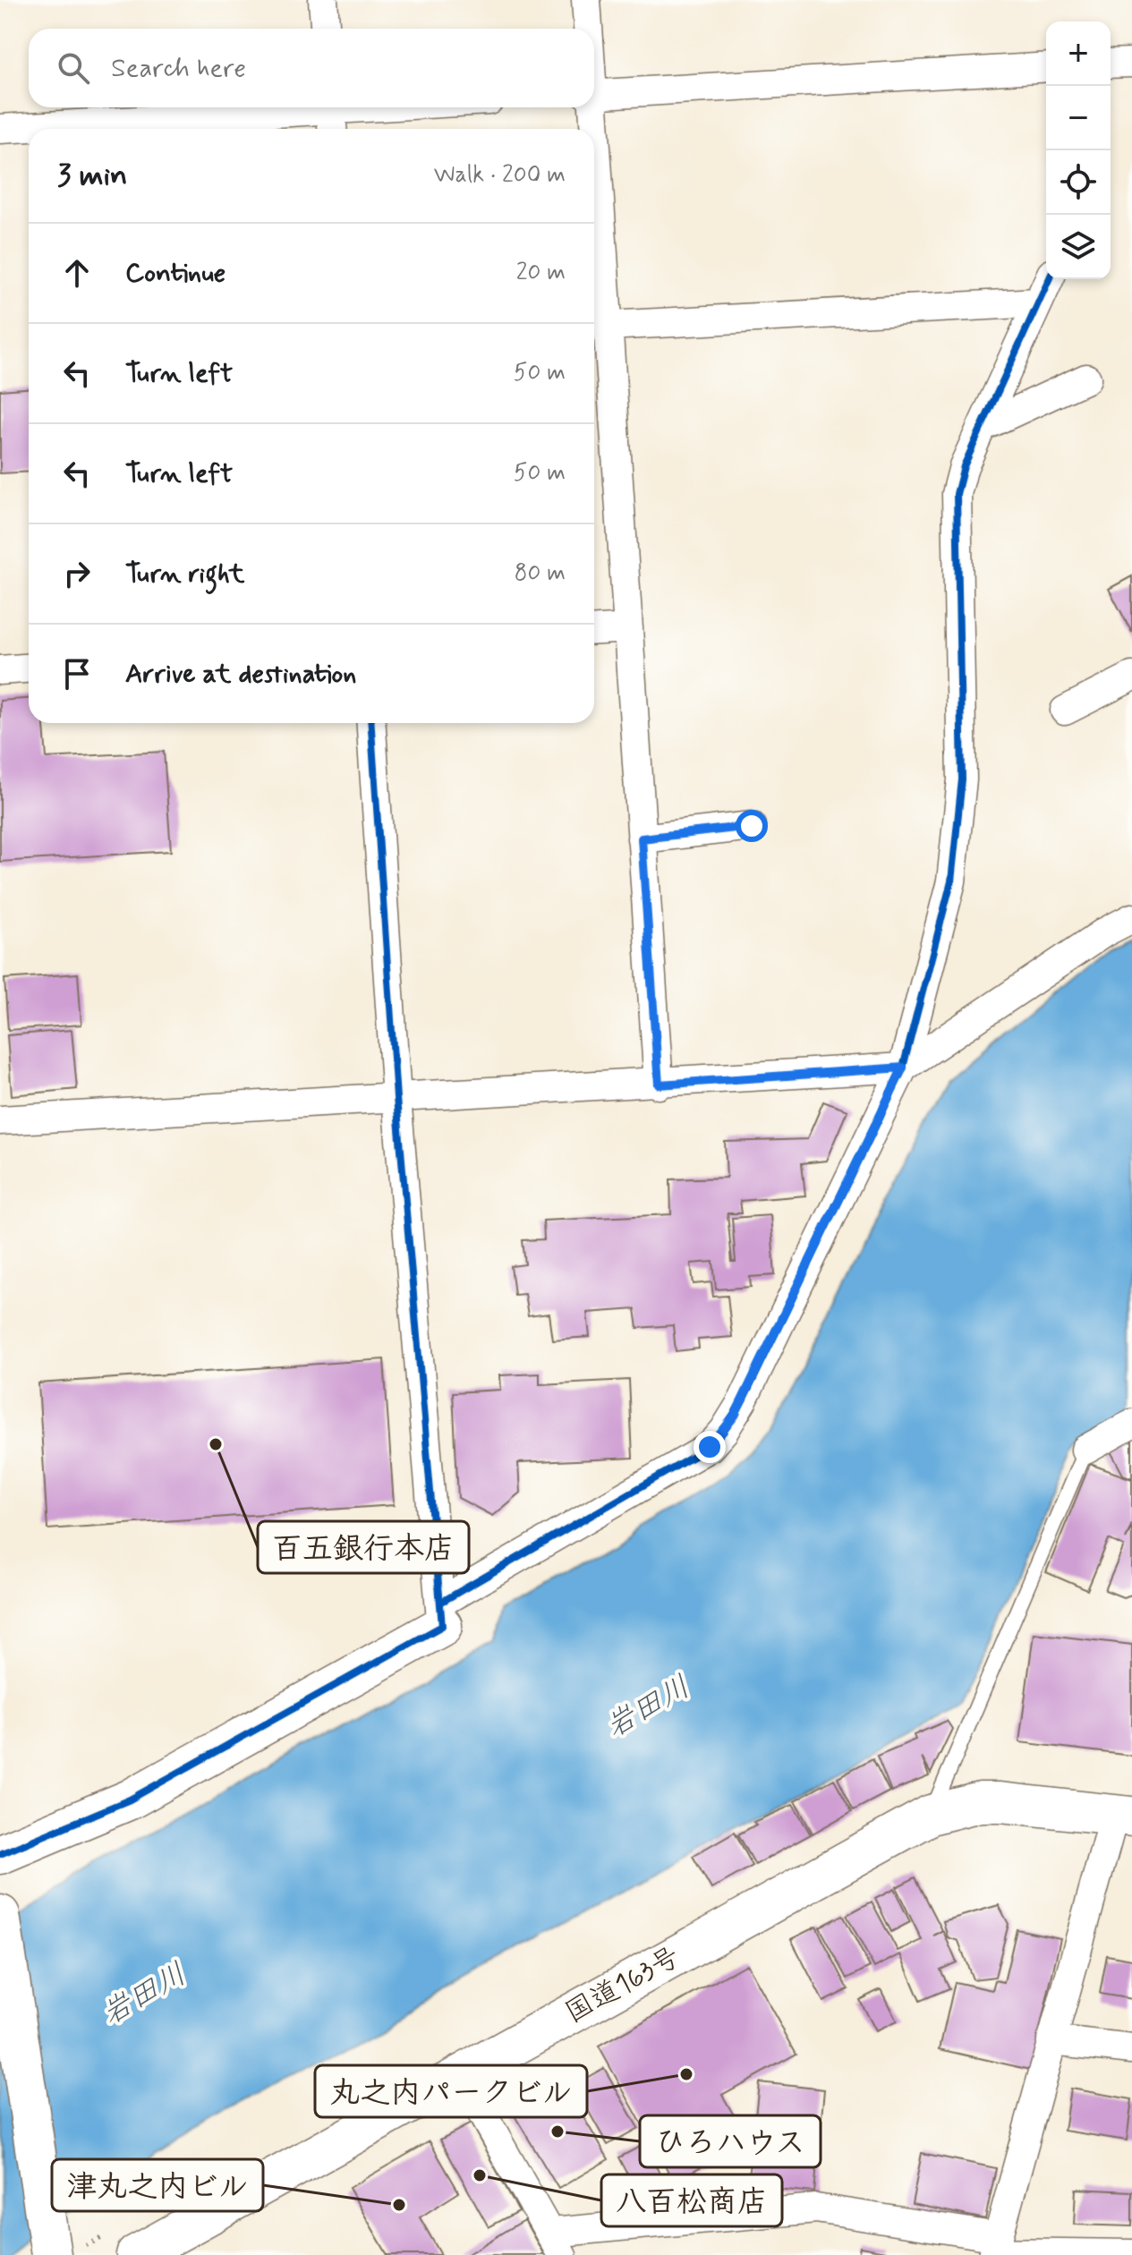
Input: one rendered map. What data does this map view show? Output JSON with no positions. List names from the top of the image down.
{
  "streets": {
    "main road": ["国道163号"]
  },
  "water": ["岩田川"],
  "places": [
    "百五銀行本店",
    "丸之内パークビル",
    "ひろハウス",
    "八百松商店",
    "津丸之内ビル"
  ],
  "page": {
    "map_buttons": ["+", "−"],
    "search": "Search here",
    "heading": ["3 min", "Walk · 200 m"],
    "list": [
      ["Continue", "20 m"],
      ["Turn left", "50 m"],
      ["Turn left", "50 m"],
      ["Turn right", "80 m"],
      "Arrive at destination"
    ]
  }
}
